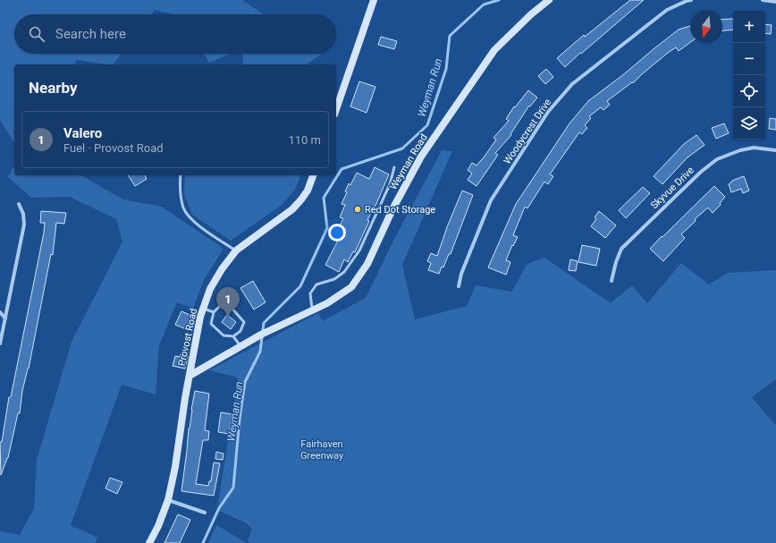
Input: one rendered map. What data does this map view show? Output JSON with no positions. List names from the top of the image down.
{
  "streets": {
    "street": [
      "Woodycrest Drive",
      "Weyman Road",
      "Skyvue Drive",
      "Provost Road"
    ]
  },
  "crossings": [
    ["Weyman Road", "Provost Road"]
  ],
  "water": ["Weyman Run"],
  "parks": ["Fairhaven Greenway"],
  "places": ["Red Dot Storage"],
  "north": "bottom",
  "page": {
    "map_buttons": ["+", "−"],
    "search": "Search here",
    "heading": "Nearby",
    "list": [
      {
        "mark": "1",
        "name": "Valero",
        "note": "Fuel · Provost Road",
        "value": "110 m"
      }
    ],
    "pins": "1"
  }
}
